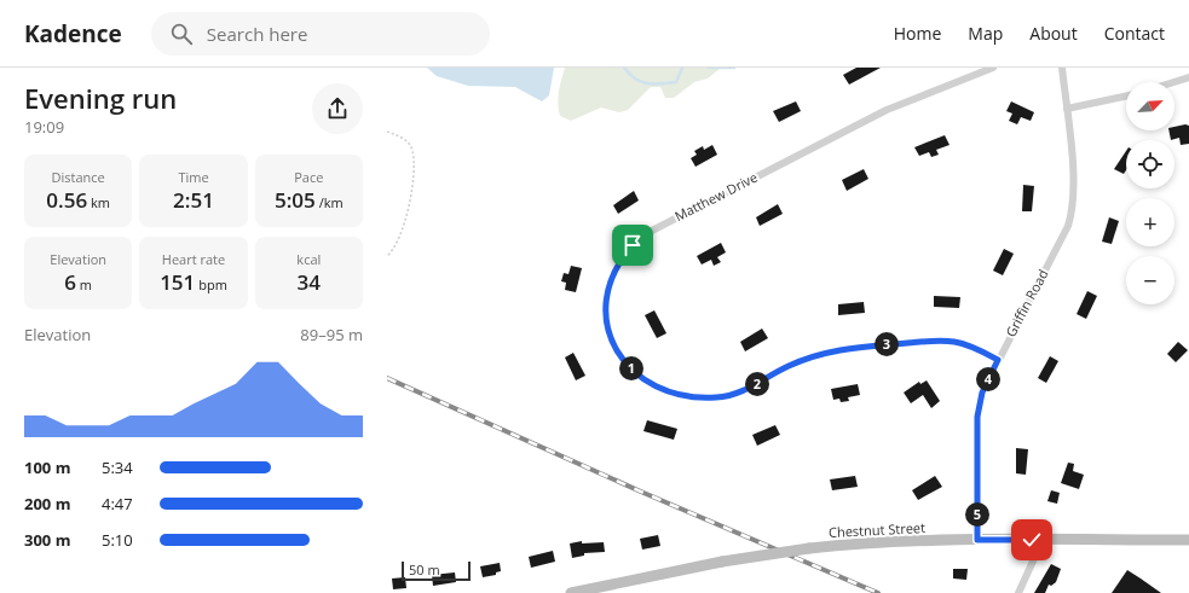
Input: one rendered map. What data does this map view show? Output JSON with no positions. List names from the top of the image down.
{
  "streets": {
    "main road": ["Chestnut Street"],
    "street": ["Matthew Drive", "Griffin Road"]
  },
  "crossings": [
    ["Matthew Drive", "Griffin Road"],
    ["Griffin Road", "Chestnut Street"]
  ],
  "scale_bar": "50 m",
  "north": "top right",
  "page": {
    "header": "Kadence",
    "search": "Search here",
    "nav": [
      "Home",
      "Map",
      "About",
      "Contact"
    ],
    "heading": ["Evening run", "19:09"],
    "map_buttons": ["+", "−"],
    "stats": [
      ["Distance", "0.56 km"],
      ["Time", "2:51"],
      ["Pace", "5:05 /km"],
      ["Elevation", "6 m"],
      ["Heart rate", "151 bpm"],
      ["kcal", "34"]
    ],
    "chart": ["Elevation", "89–95 m"],
    "pins": [
      "3",
      "1",
      "4",
      "2",
      "5"
    ],
    "list": [
      {
        "name": "100 m",
        "note": "5:34"
      },
      {
        "name": "200 m",
        "note": "4:47"
      },
      {
        "name": "300 m",
        "note": "5:10"
      }
    ],
    "scale": "50 m"
  }
}
